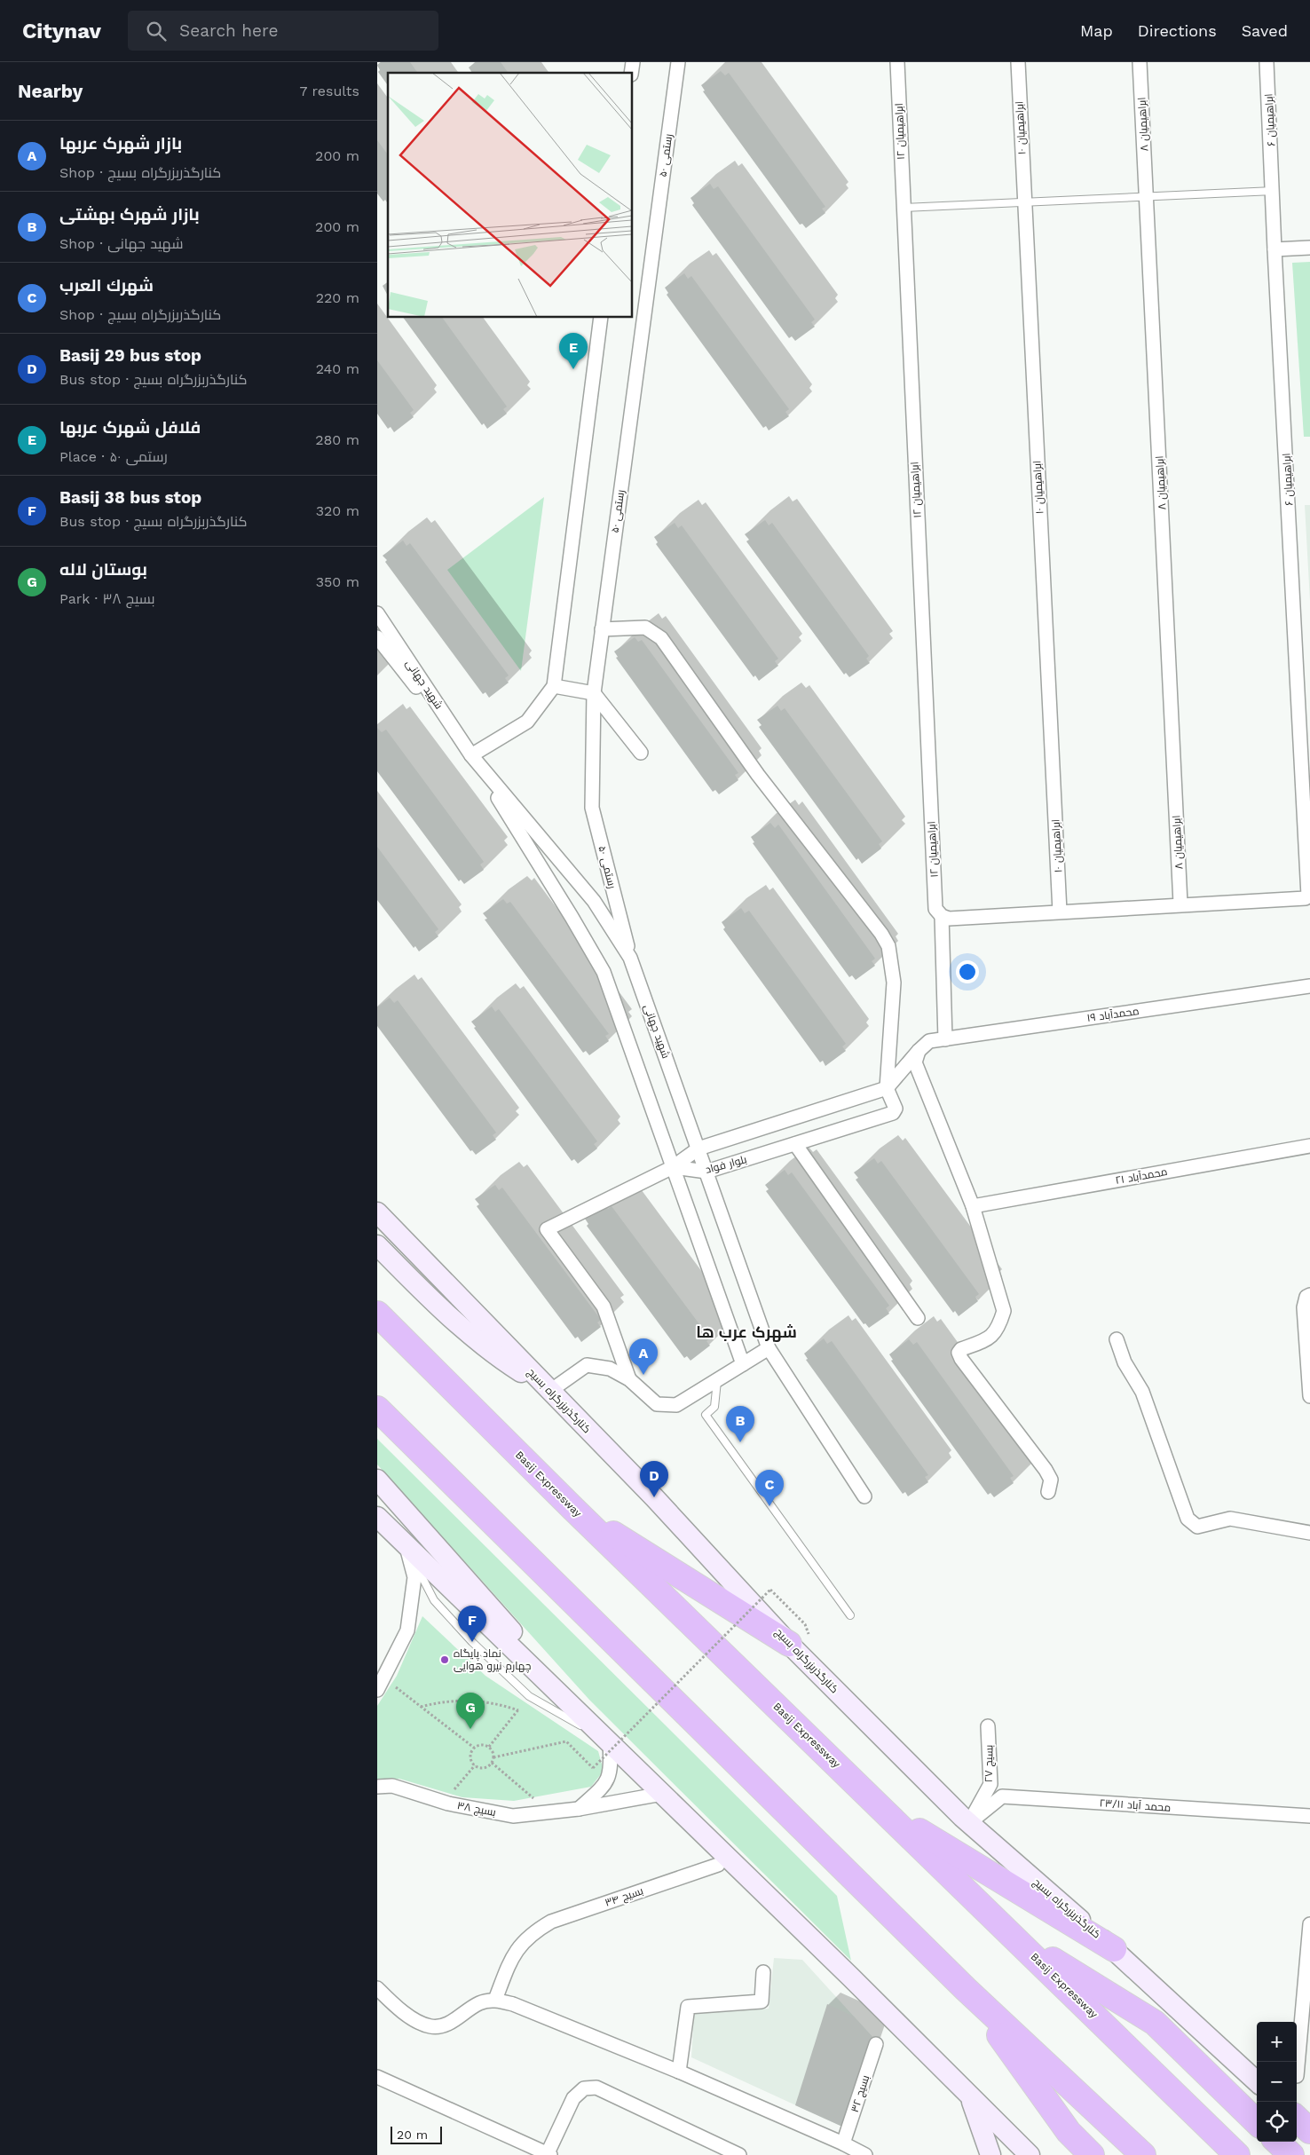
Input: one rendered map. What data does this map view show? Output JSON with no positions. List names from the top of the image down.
{
  "streets": {
    "highway": ["Basij Expressway"],
    "main road": ["کنارگذربزرگراه بسیج"],
    "street": [
      "ابراهیمیان ۶",
      "ابراهیمیان ۸",
      "ابراهیمیان ۱۰",
      "ابراهیمیان ۱۲",
      "رستمی ۵۰",
      "شهید جهانی",
      "محمدآباد ۱۹",
      "بلوار فواد",
      "محمدآباد ۲۱",
      "بسیج ۲۷",
      "محمد آباد ۲۳/۱۱",
      "بسیج ۳۸",
      "بسیج ۳۴",
      "بسیج ۳۲"
    ]
  },
  "crossings": [
    ["ابراهیمیان ۶", "ابراهیمیان ۸"],
    ["ابراهیمیان ۱۲", "محمدآباد ۱۹"],
    ["رستمی ۵۰", "شهید جهانی"],
    ["شهید جهانی", "بلوار فواد"],
    ["محمدآباد ۱۹", "بلوار فواد"],
    ["کنارگذربزرگراه بسیج", "بسیج ۲۷"],
    ["کنارگذربزرگراه بسیج", "محمد آباد ۲۳/۱۱"],
    ["بسیج ۲۷", "محمد آباد ۲۳/۱۱"]
  ],
  "districts": ["شهرک عرب ها"],
  "places": ["نماد پایگاه چهارم نیرو هوایی"],
  "scale_bar": "20 m",
  "page": {
    "header": "Citynav",
    "search": "Search here",
    "nav": ["Map", "Directions", "Saved"],
    "heading": ["Nearby", "7 results"],
    "list": [
      {
        "mark": "A",
        "name": "بازار شهرک عربها",
        "note": "Shop · کنارگذربزرگراه بسیج",
        "value": "200 m"
      },
      {
        "mark": "B",
        "name": "بازار شهرک بهشتی",
        "note": "Shop · شهید جهانی",
        "value": "200 m"
      },
      {
        "mark": "C",
        "name": "شهرك العرب",
        "note": "Shop · کنارگذربزرگراه بسیج",
        "value": "220 m"
      },
      {
        "mark": "D",
        "name": "Basij 29 bus stop",
        "note": "Bus stop · کنارگذربزرگراه بسیج",
        "value": "240 m"
      },
      {
        "mark": "E",
        "name": "فلافل شهرک عربها",
        "note": "Place · رستمی ۵۰",
        "value": "280 m"
      },
      {
        "mark": "F",
        "name": "Basij 38 bus stop",
        "note": "Bus stop · کنارگذربزرگراه بسیج",
        "value": "320 m"
      },
      {
        "mark": "G",
        "name": "بوستان لاله",
        "note": "Park · بسیج ۳۸",
        "value": "350 m"
      }
    ],
    "pins": [
      "E",
      "A",
      "B",
      "D",
      "C",
      "F",
      "G"
    ],
    "map_buttons": ["+", "−"],
    "scale": "20 m"
  }
}
